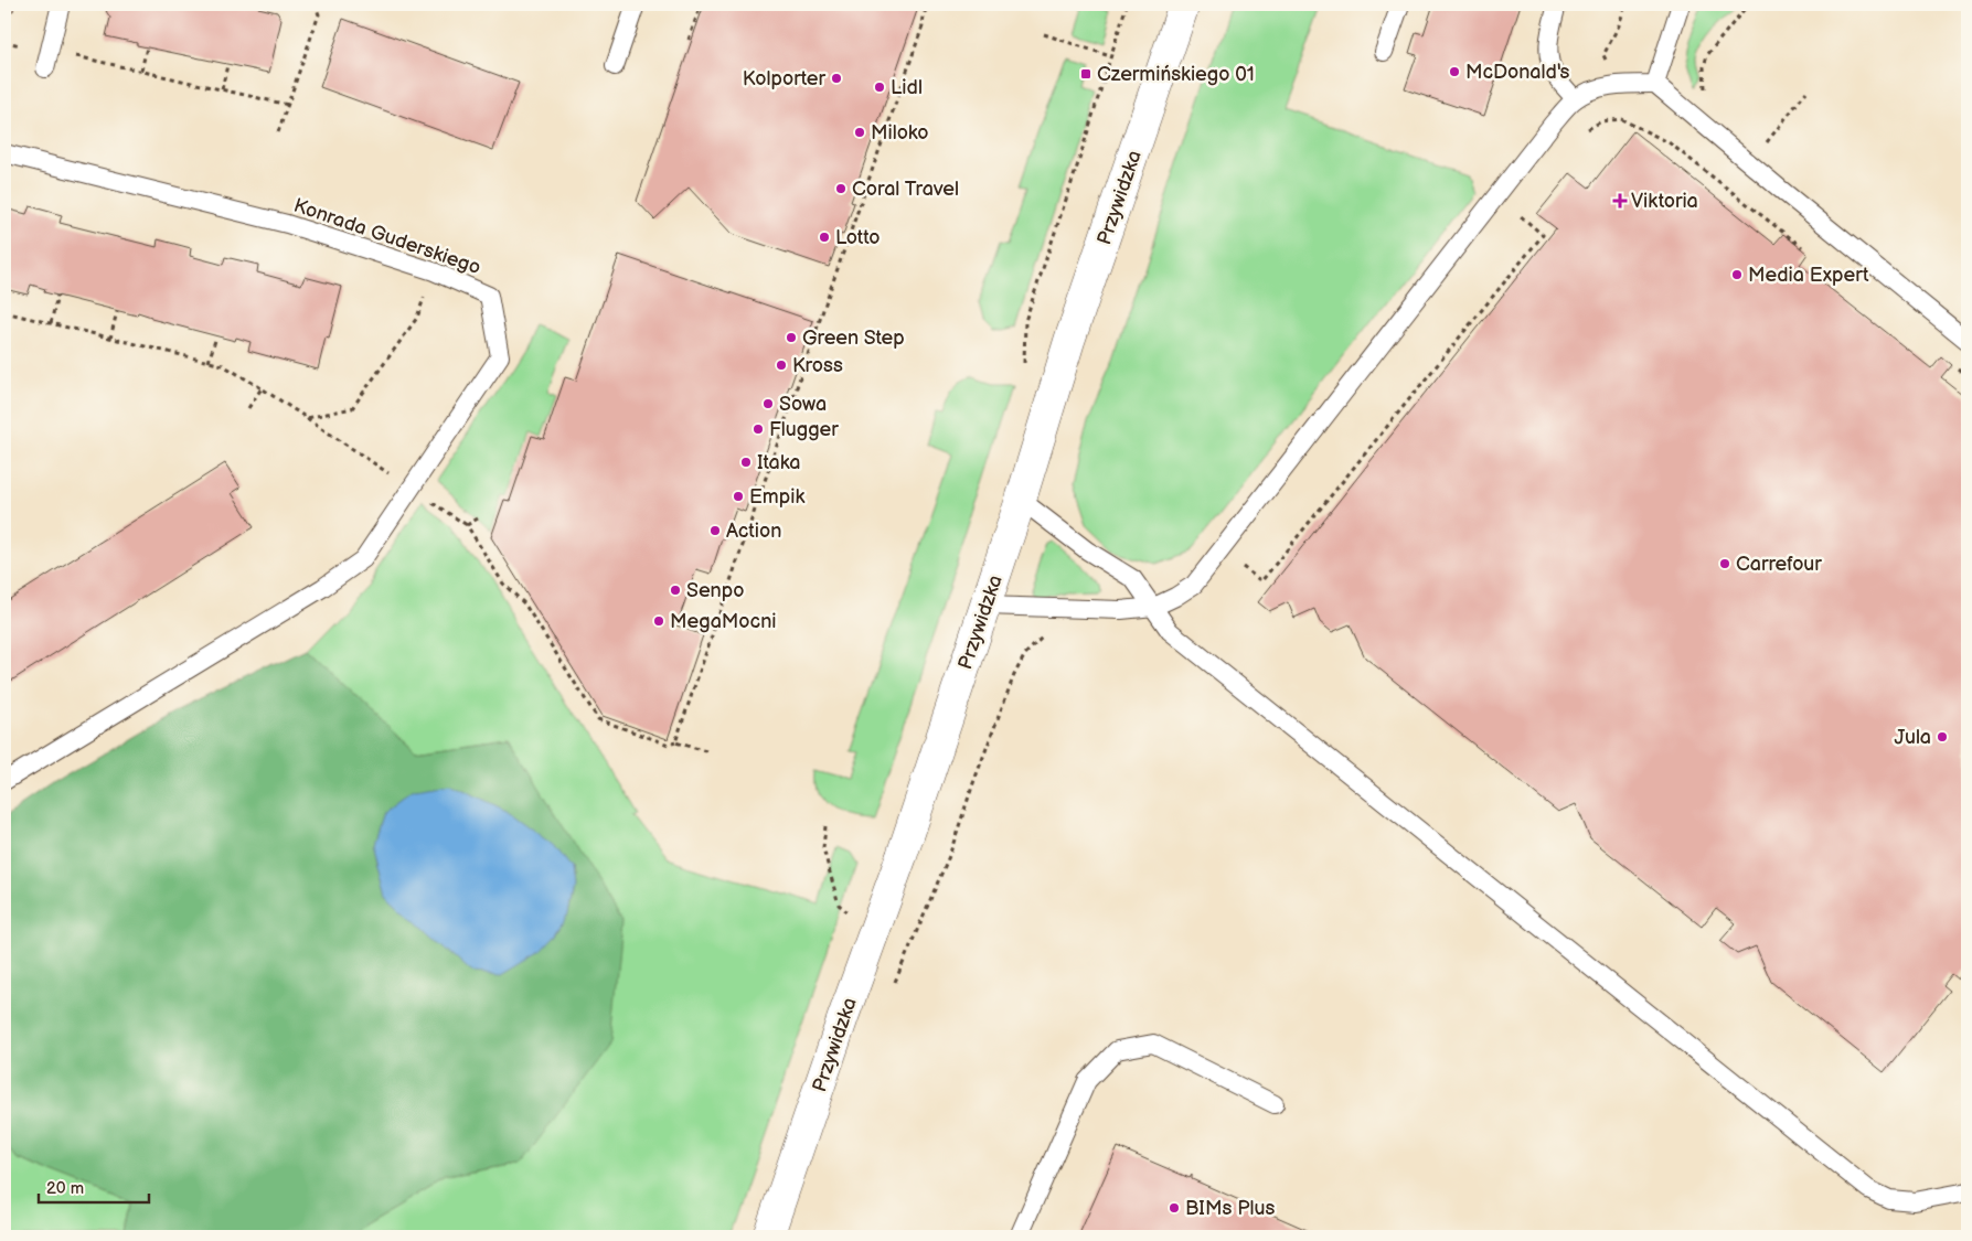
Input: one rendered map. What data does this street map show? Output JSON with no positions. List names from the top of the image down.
{
  "streets": {
    "street": ["Przywidzka"],
    "lane": ["Konrada Guderskiego"]
  },
  "places": {
    "other": [
      "McDonald's",
      "Kolporter",
      "Lidl",
      "Miloko",
      "Coral Travel",
      "Lotto",
      "Media Expert",
      "Green Step",
      "Kross",
      "Sowa",
      "Flugger",
      "Itaka",
      "Empik",
      "Action",
      "Carrefour",
      "Senpo",
      "MegaMocni",
      "Jula",
      "BIMs Plus"
    ],
    "transit": ["Czermińskiego 01"],
    "health": ["Viktoria"]
  },
  "scale_bar": "20 m"
}
